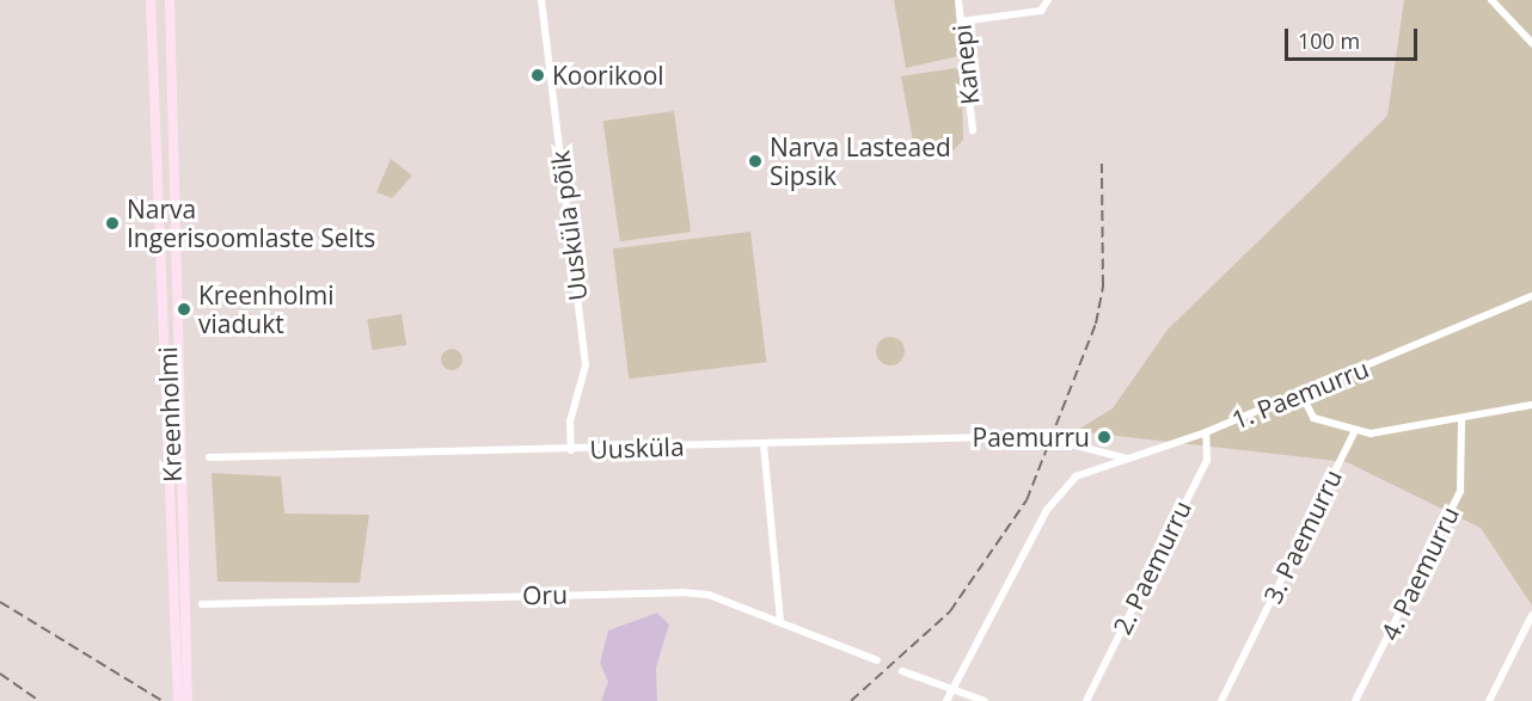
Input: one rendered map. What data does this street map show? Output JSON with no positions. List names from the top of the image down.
{
  "streets": {
    "main road": ["Kreenholmi"],
    "street": [
      "Kanepi",
      "Uusküla põik",
      "1. Paemurru",
      "Uusküla",
      "3. Paemurru",
      "2. Paemurru",
      "4. Paemurru",
      "Oru"
    ]
  },
  "crossings": [
    ["Uusküla põik", "Uusküla"],
    ["1. Paemurru", "Uusküla"],
    ["1. Paemurru", "2. Paemurru"]
  ],
  "places": [
    "Koorikool",
    "Narva Lasteaed Sipsik",
    "Narva Ingerisoomlaste Selts",
    "Kreenholmi viadukt",
    "Paemurru"
  ],
  "scale_bar": "100 m"
}
